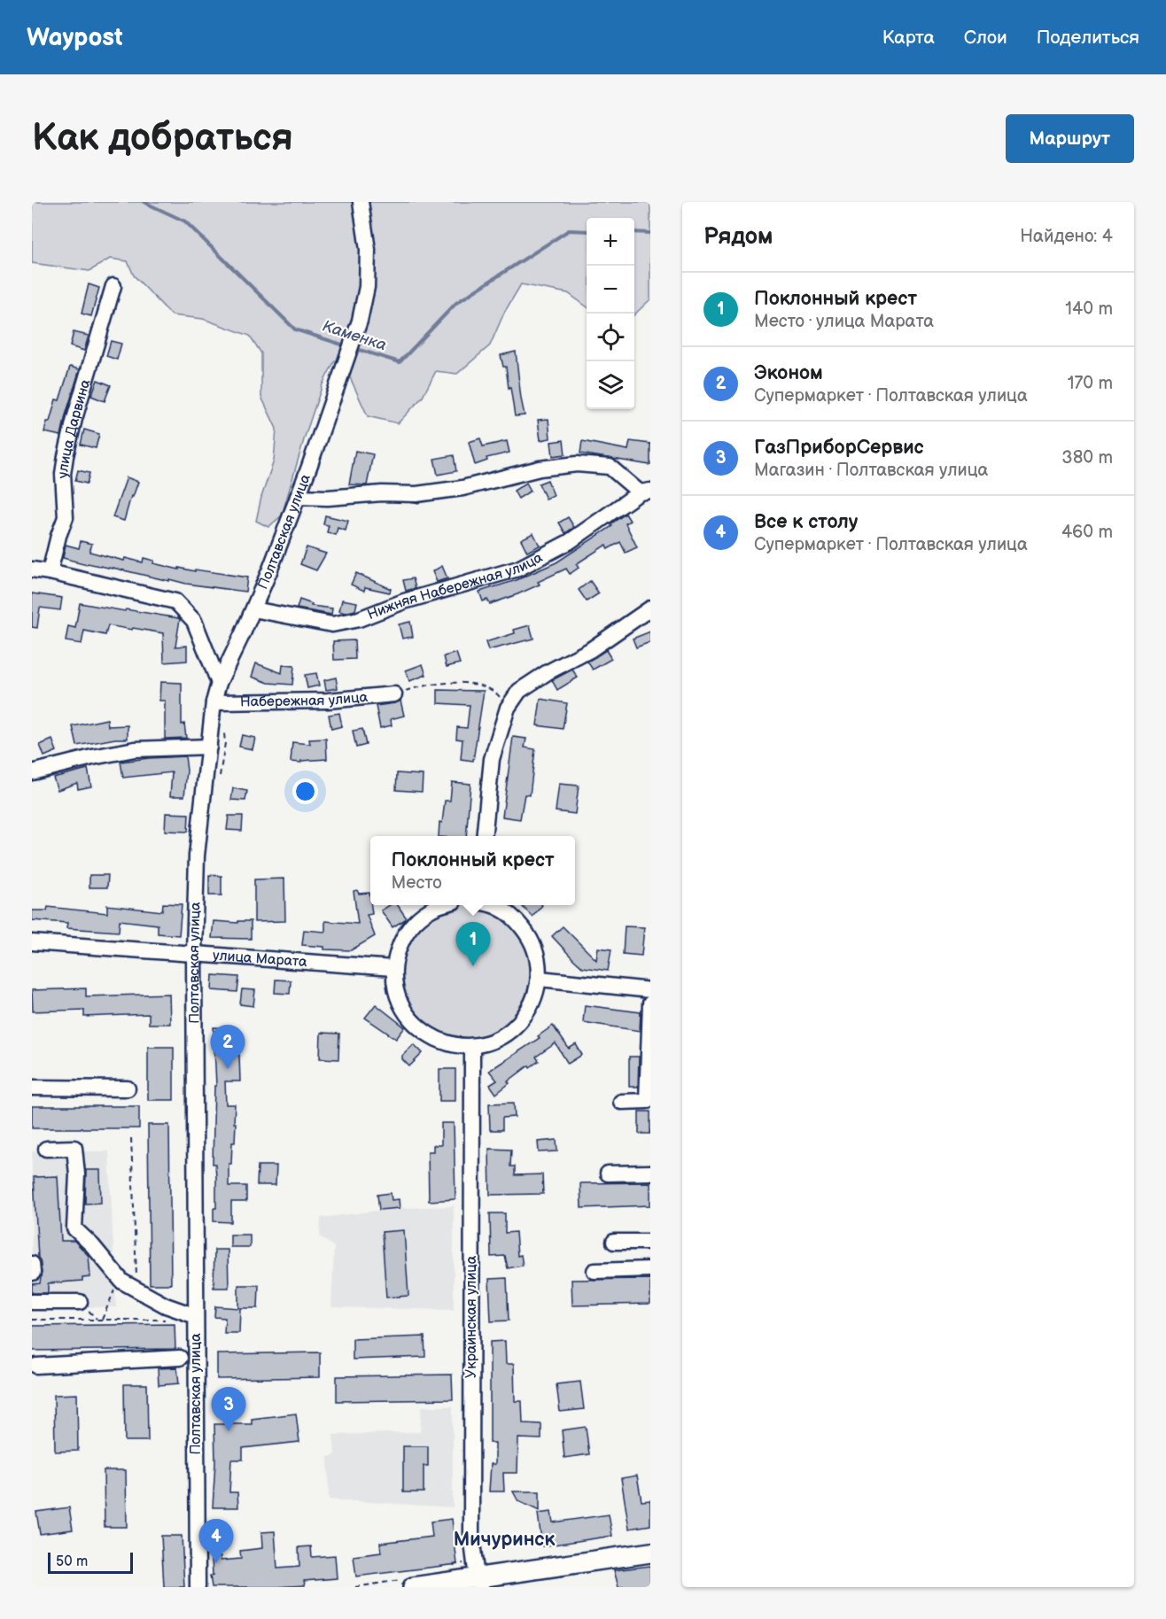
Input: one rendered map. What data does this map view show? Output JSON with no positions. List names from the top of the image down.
{
  "streets": {
    "street": [
      "улица Дарвина",
      "Полтавская улица",
      "Нижняя Набережная улица",
      "Набережная улица",
      "улица Марата",
      "Украинская улица"
    ]
  },
  "crossings": [
    ["Полтавская улица", "Нижняя Набережная улица"],
    ["Полтавская улица", "Набережная улица"],
    ["Полтавская улица", "улица Марата"]
  ],
  "districts": ["Мичуринск"],
  "water": ["Каменка"],
  "scale_bar": "50 m",
  "page": {
    "header": "Waypost",
    "nav": ["Карта", "Слои", "Поделиться"],
    "buttons": "Маршрут",
    "title": "Как добраться",
    "heading": ["Рядом", "Найдено: 4"],
    "map_buttons": ["+", "−"],
    "list": [
      {
        "mark": "1",
        "name": "Поклонный крест",
        "note": "Место · улица Марата",
        "value": "140 m"
      },
      {
        "mark": "2",
        "name": "Эконом",
        "note": "Супермаркет · Полтавская улица",
        "value": "170 m"
      },
      {
        "mark": "3",
        "name": "ГазПриборСервис",
        "note": "Магазин · Полтавская улица",
        "value": "380 m"
      },
      {
        "mark": "4",
        "name": "Все к столу",
        "note": "Супермаркет · Полтавская улица",
        "value": "460 m"
      }
    ],
    "popup": ["Поклонный крест", "Место"],
    "pins": [
      "1",
      "2",
      "3",
      "4"
    ],
    "scale": "50 m"
  }
}
